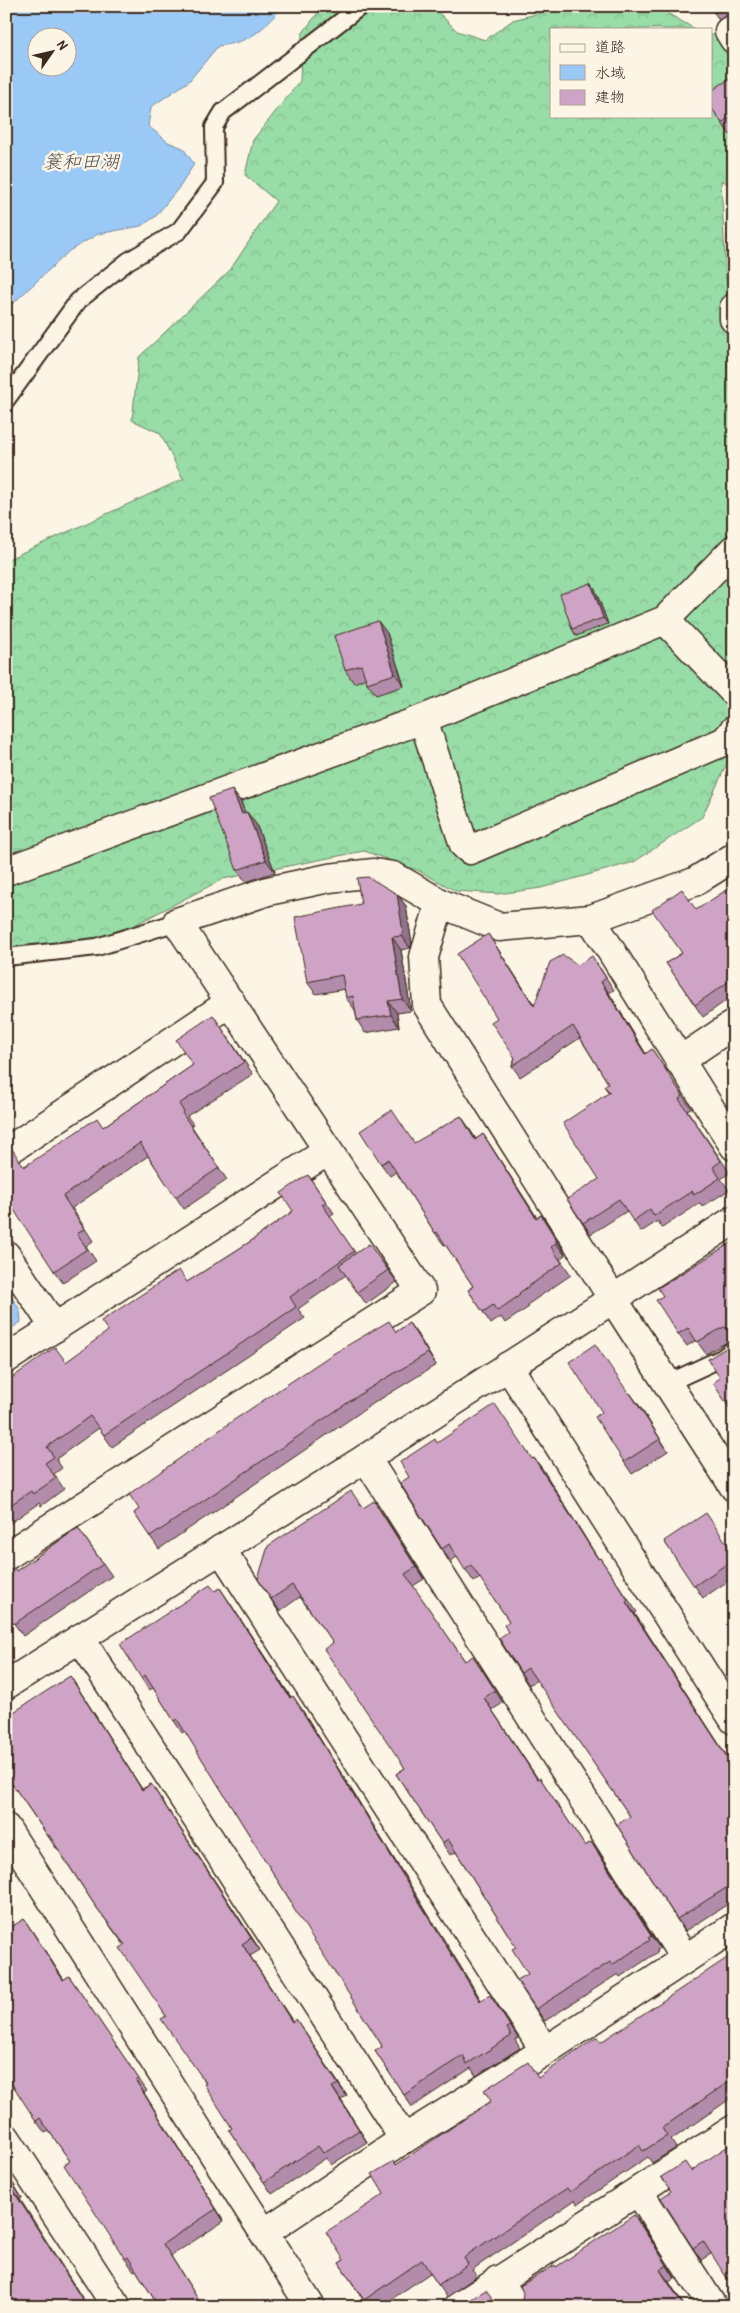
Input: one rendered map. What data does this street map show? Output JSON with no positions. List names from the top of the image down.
{
  "water": ["簑和田湖"],
  "legend": ["道路", "水域", "建物"],
  "north": "top right"
}
